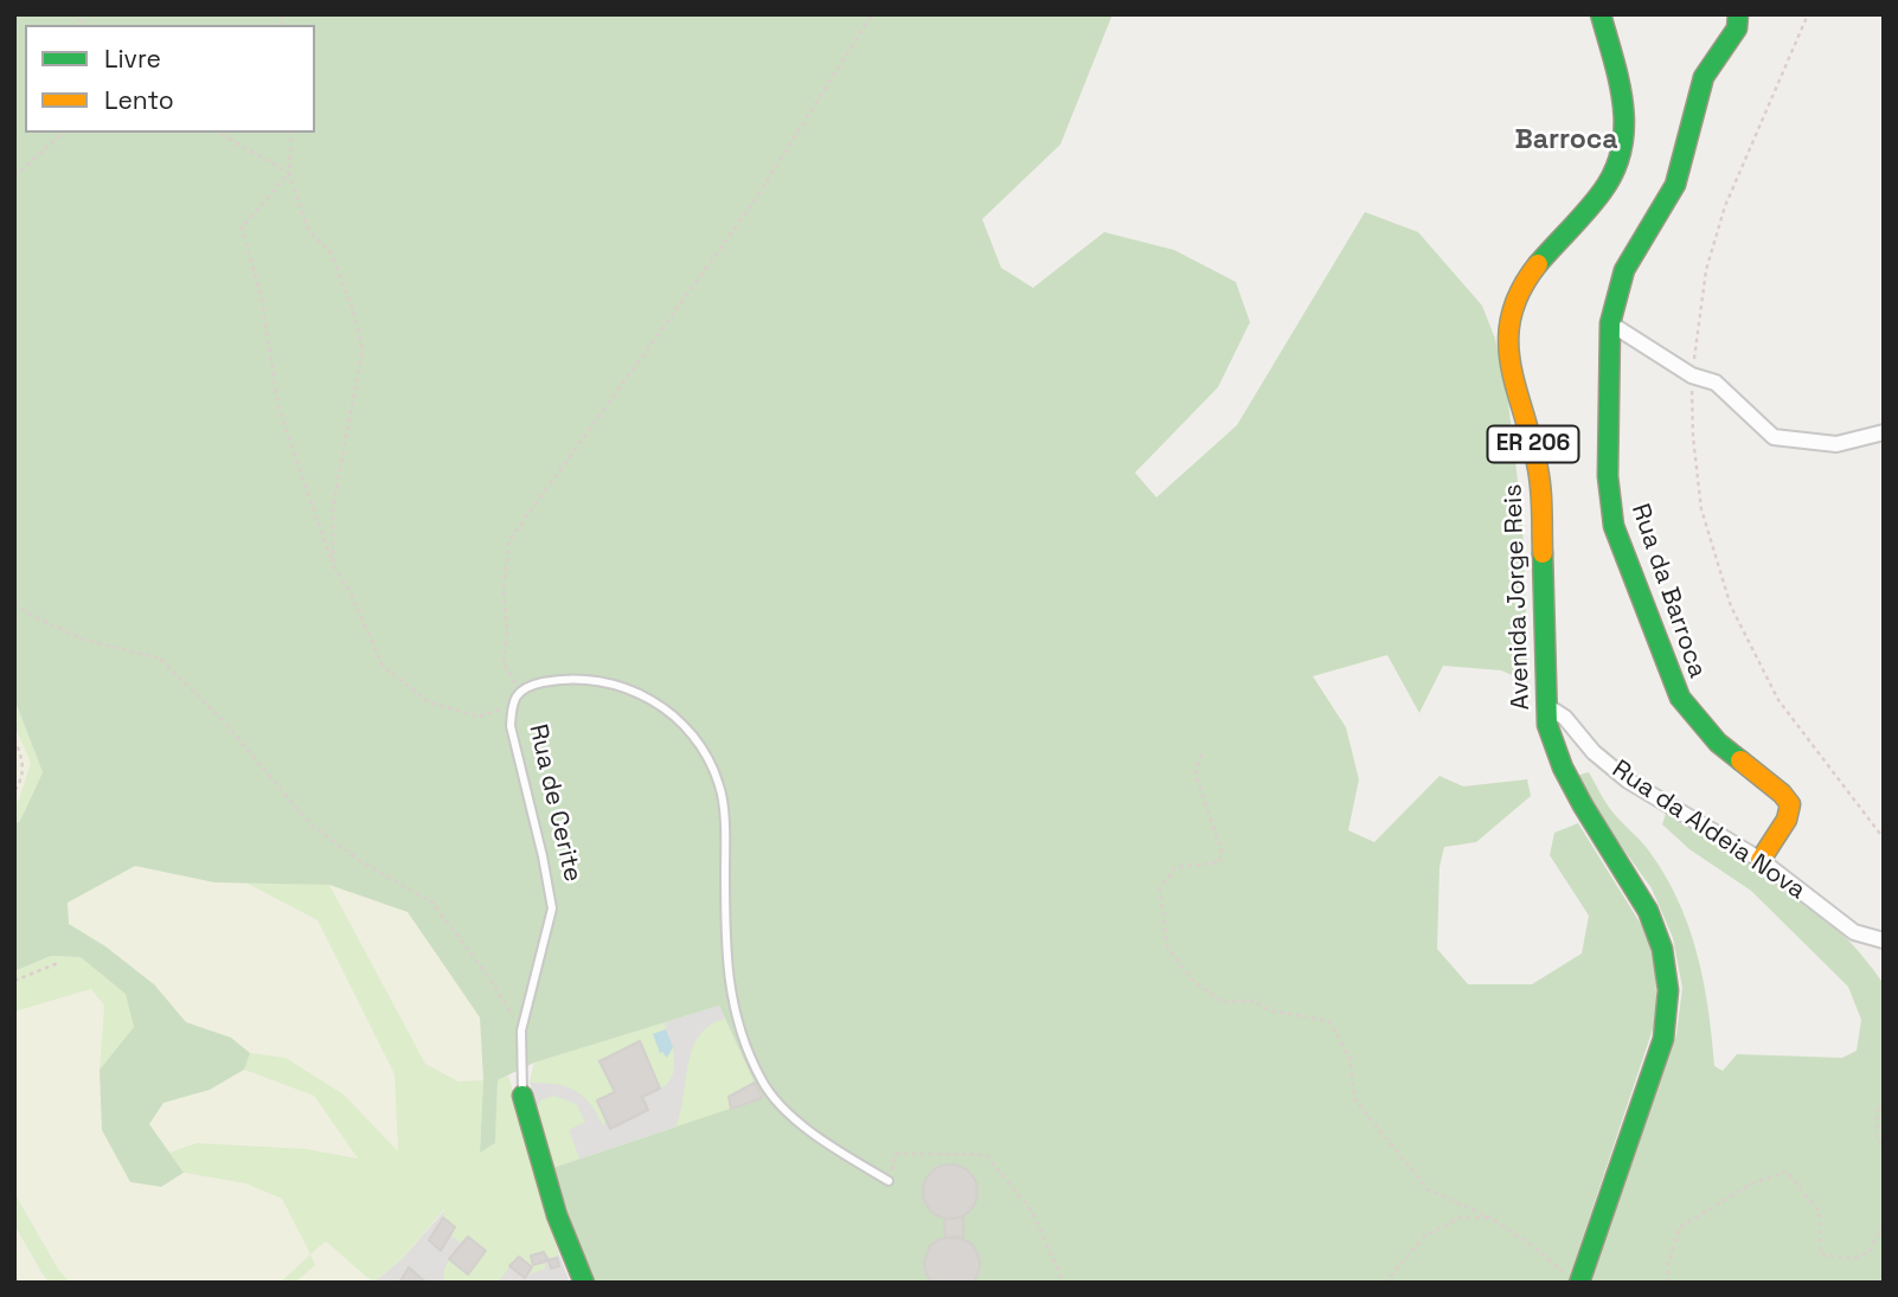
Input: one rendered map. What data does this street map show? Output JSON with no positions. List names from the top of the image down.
{
  "streets": {
    "main road": [
      "ER 206",
      "Rua da Barroca",
      "Avenida Jorge Reis",
      "Rua de Cerite"
    ],
    "street": ["Rua da Aldeia Nova"]
  },
  "crossings": [
    ["Rua da Barroca", "Rua da Aldeia Nova"],
    ["Avenida Jorge Reis", "Rua da Aldeia Nova"]
  ],
  "districts": ["Barroca"],
  "legend": ["Livre", "Lento"]
}
